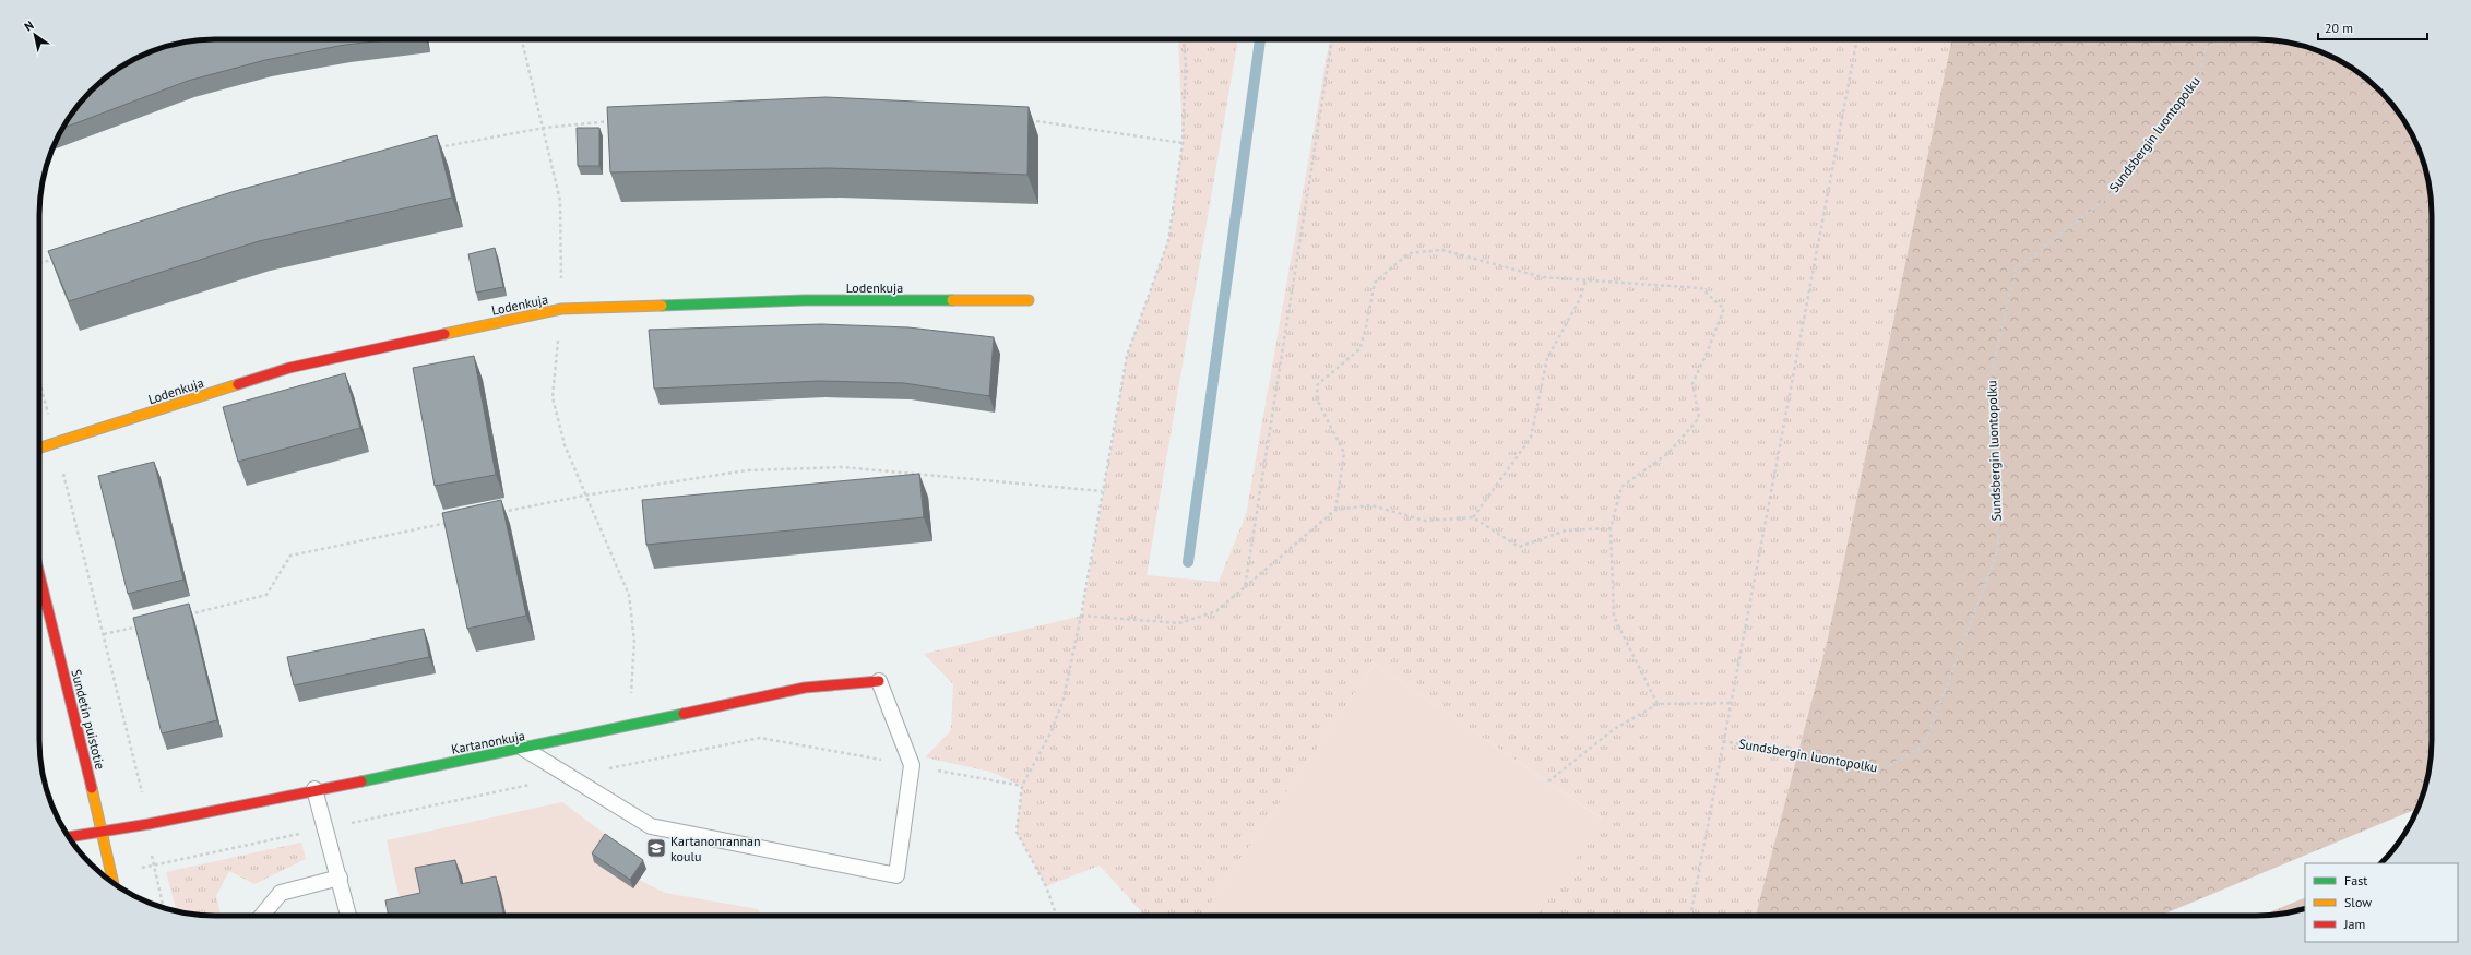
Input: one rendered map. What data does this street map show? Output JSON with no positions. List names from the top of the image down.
{
  "streets": {
    "street": ["Lodenkuja", "Sundetin puistotie", "Kartanonkuja"],
    "path": ["Sundsbergin luontopolku"]
  },
  "crossings": [
    ["Sundetin puistotie", "Kartanonkuja"]
  ],
  "places": {
    "school or university": ["Kartanonrannan koulu"]
  },
  "legend": ["Fast", "Slow", "Jam"],
  "scale_bar": "20 m",
  "north": "top left"
}
